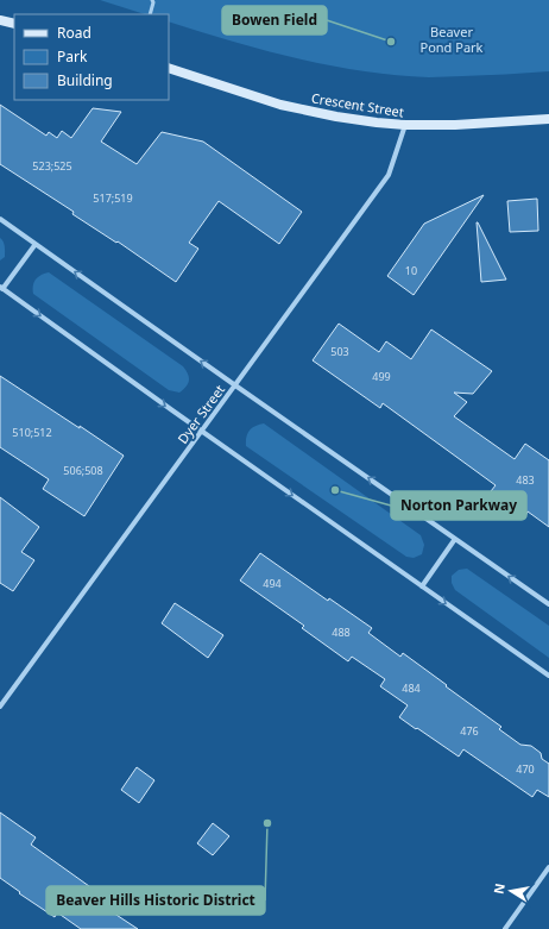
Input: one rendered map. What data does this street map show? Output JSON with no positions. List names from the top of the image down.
{
  "streets": {
    "street": ["Crescent Street", "Dyer Street"]
  },
  "crossings": [
    ["Crescent Street", "Dyer Street"]
  ],
  "parks": ["Beaver Pond Park"],
  "places": ["Bowen Field", "Norton Parkway", "Beaver Hills Historic District"],
  "house_numbers": [
    "523;525",
    "517;519",
    "10",
    "503",
    "499",
    "510;512",
    "506;508",
    "483",
    "494",
    "488",
    "484",
    "476",
    "470"
  ],
  "legend": ["Road", "Park", "Building"],
  "north": "left"
}
